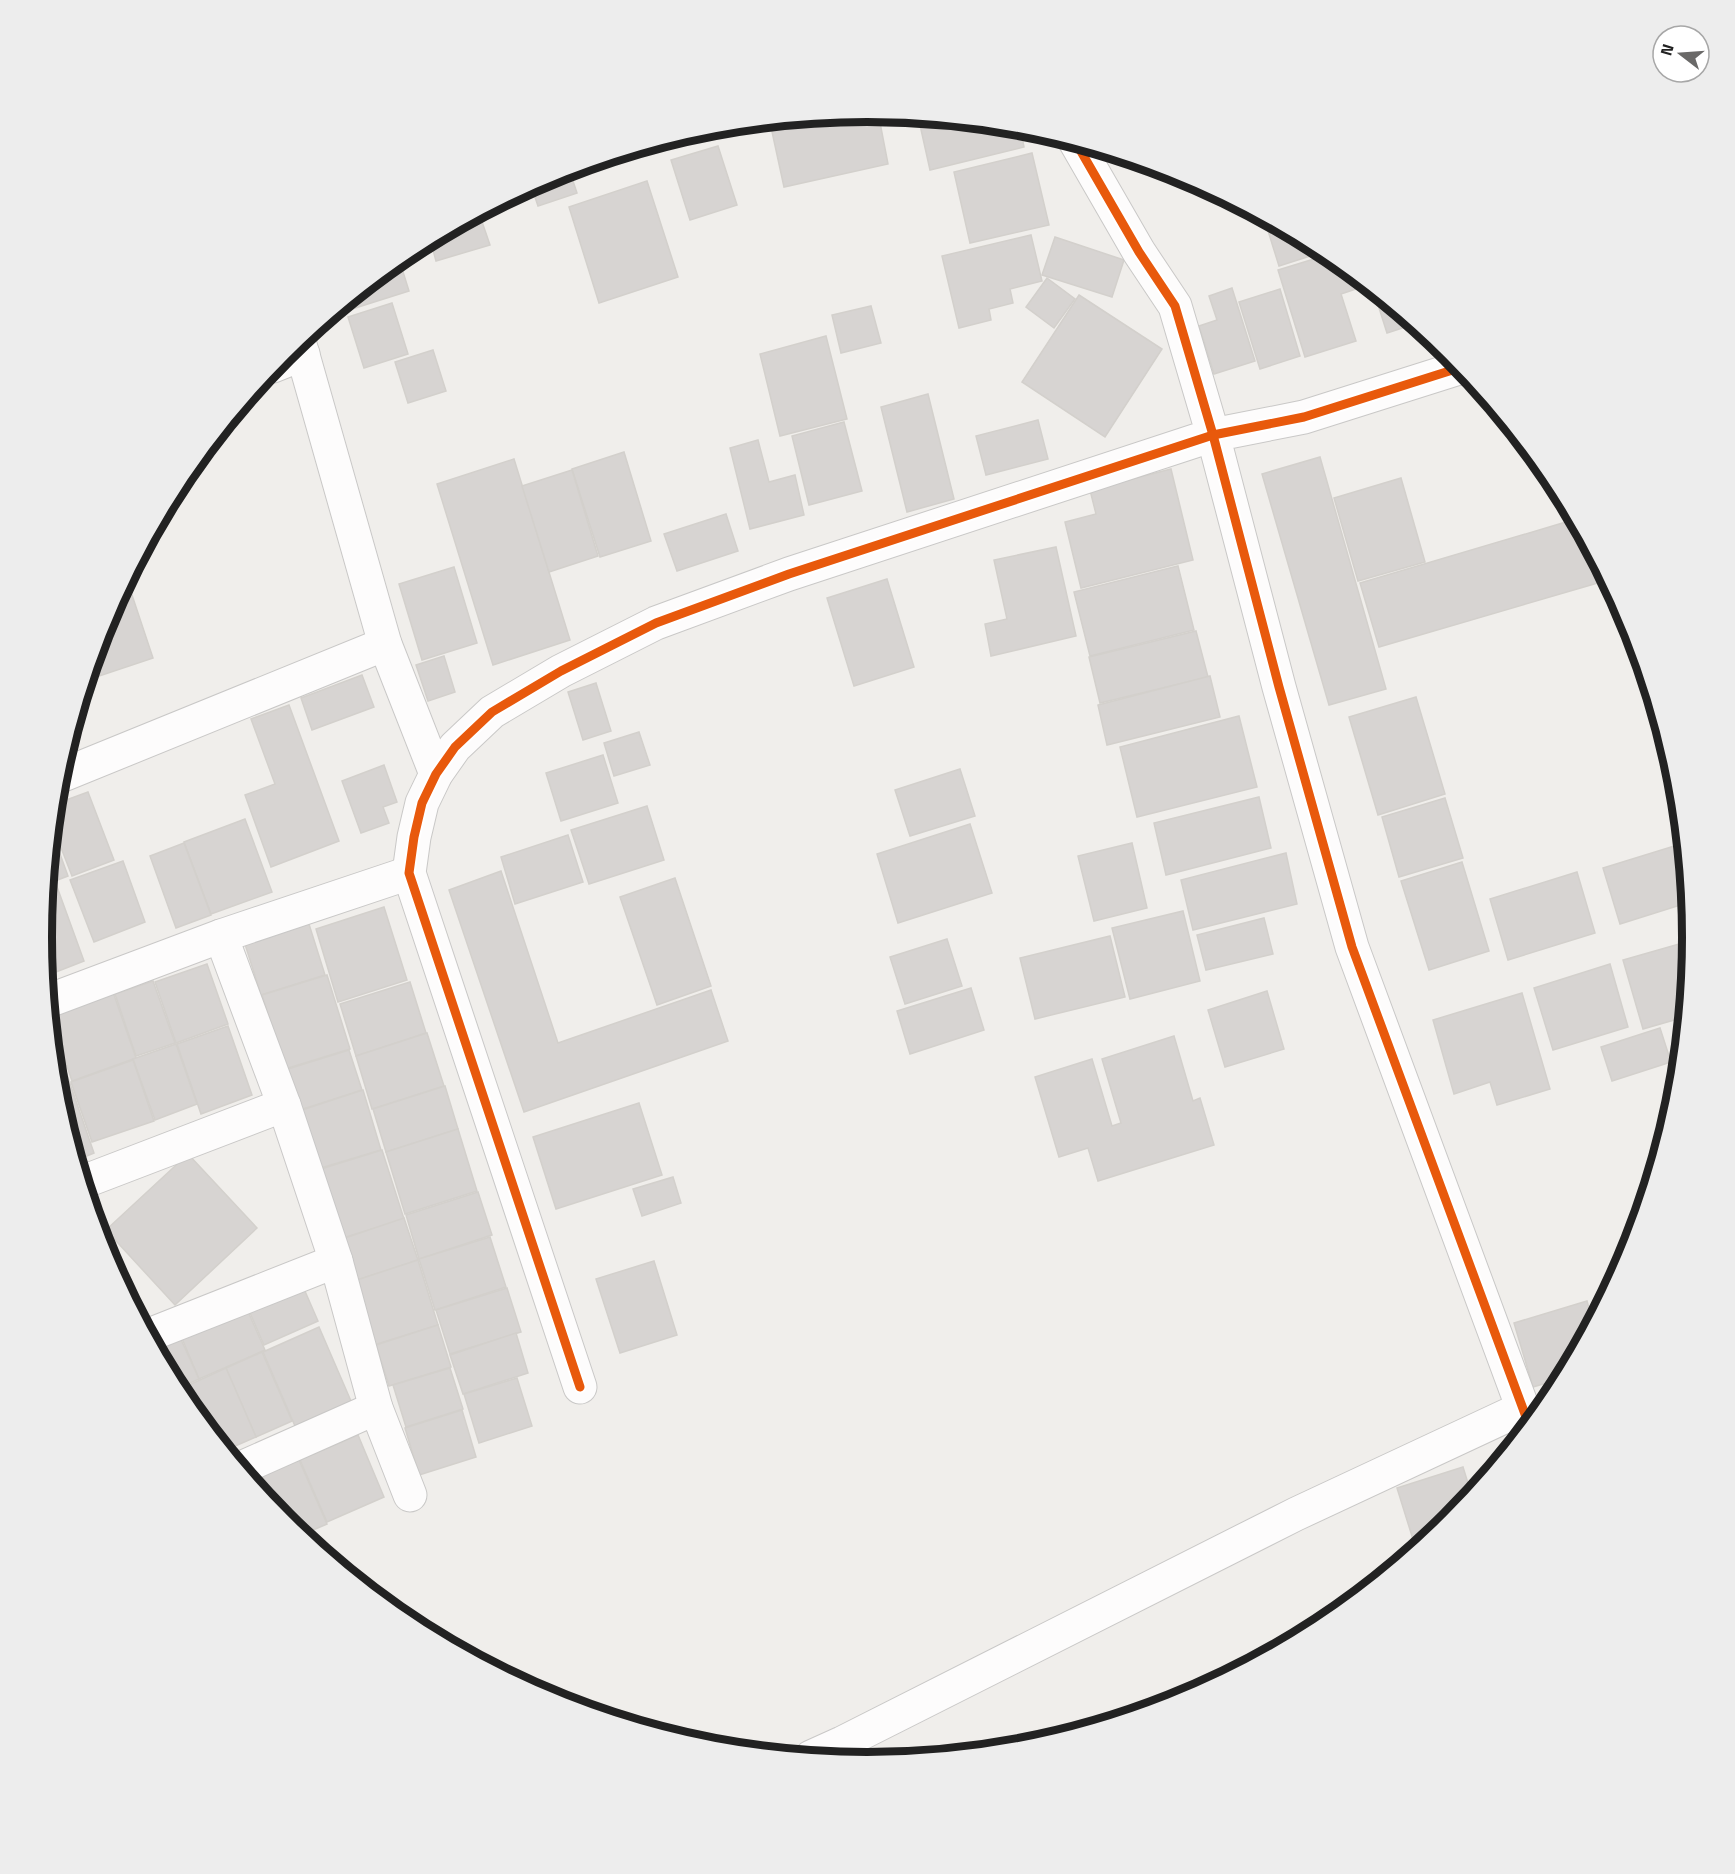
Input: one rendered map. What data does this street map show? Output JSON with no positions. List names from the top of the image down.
{
  "north": "left"
}
